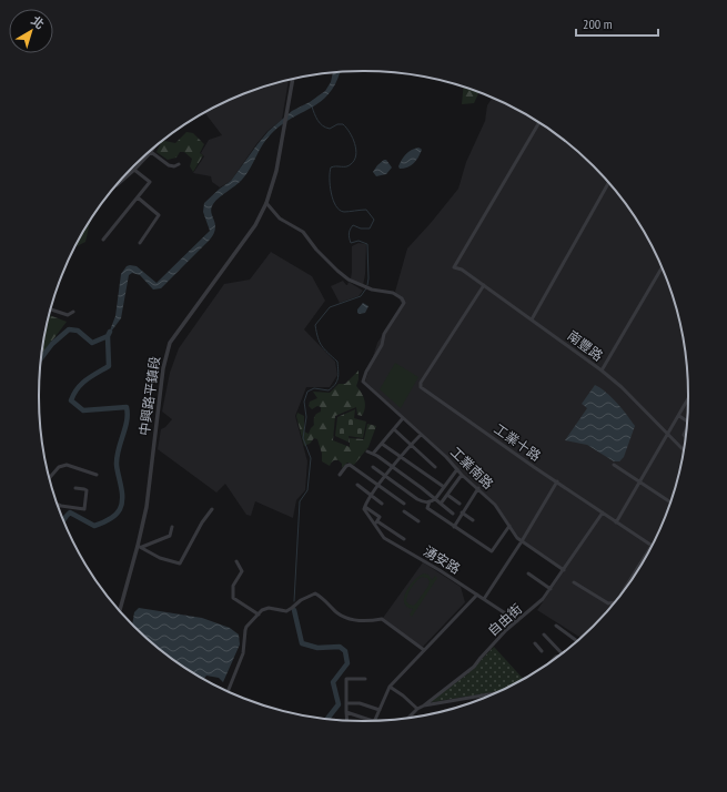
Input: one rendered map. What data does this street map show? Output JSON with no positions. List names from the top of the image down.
{
  "streets": {
    "street": [
      "南豐路",
      "中興路平鎮段",
      "工業十路",
      "工業南路",
      "湧安路",
      "自由街"
    ]
  },
  "crossings": [
    ["南豐路", "工業十路"],
    ["中興路平鎮段", "工業南路"],
    ["工業十路", "自由街"],
    ["工業南路", "自由街"],
    ["湧安路", "自由街"]
  ],
  "scale_bar": "200 m",
  "north": "top right"
}
